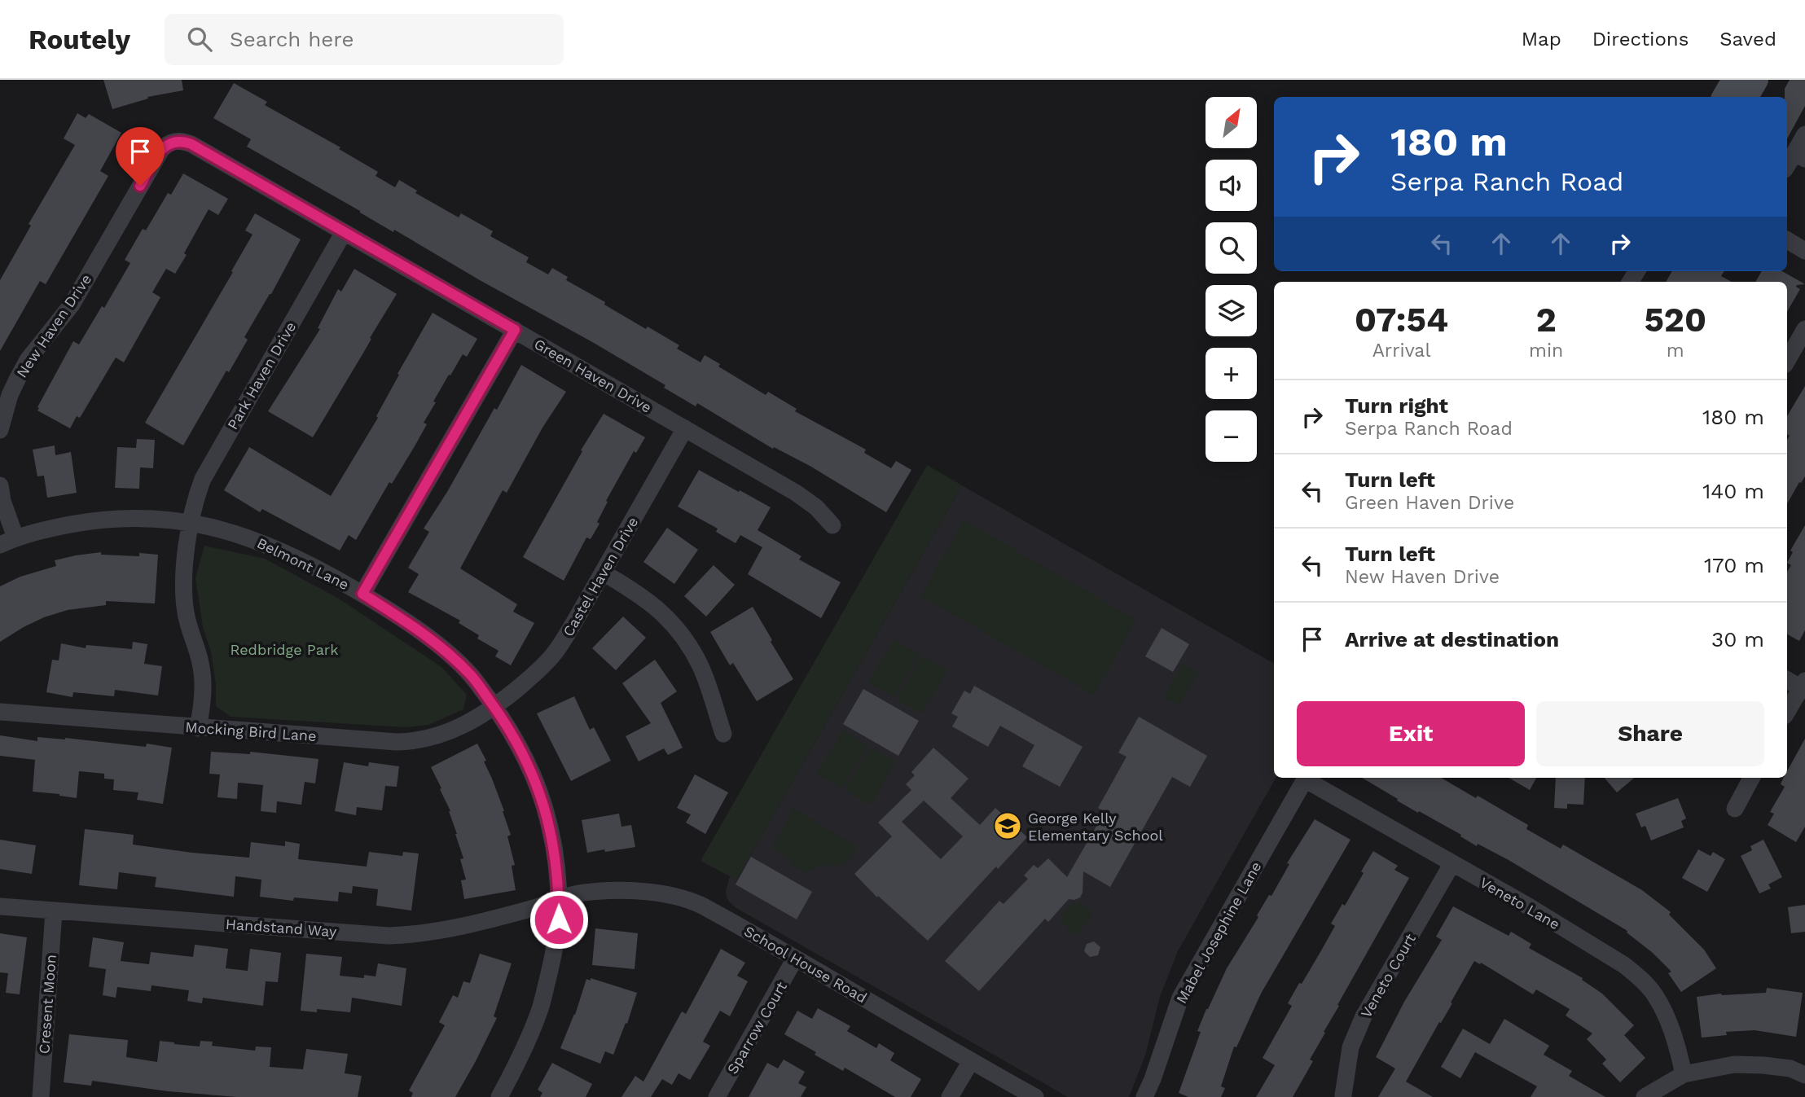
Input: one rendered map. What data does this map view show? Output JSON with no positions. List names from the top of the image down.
{
  "streets": {
    "street": [
      "New Haven Drive",
      "Park Haven Drive",
      "Green Haven Drive",
      "Belmont Lane",
      "Castel Haven Drive",
      "Mocking Bird Lane",
      "Veneto Lane",
      "Handstand Way",
      "Mabel Josephine Lane",
      "School House Road",
      "Veneto Court",
      "Cresent Moon",
      "Sparrow Court"
    ]
  },
  "crossings": [
    ["New Haven Drive", "Green Haven Drive"],
    ["Park Haven Drive", "Green Haven Drive"],
    ["Park Haven Drive", "Belmont Lane"],
    ["Green Haven Drive", "Castel Haven Drive"],
    ["Belmont Lane", "Castel Haven Drive"],
    ["Belmont Lane", "Mocking Bird Lane"],
    ["Belmont Lane", "Handstand Way"],
    ["Belmont Lane", "School House Road"],
    ["Castel Haven Drive", "Mocking Bird Lane"],
    ["Veneto Lane", "Veneto Court"],
    ["Handstand Way", "School House Road"],
    ["Handstand Way", "Cresent Moon"],
    ["School House Road", "Sparrow Court"]
  ],
  "parks": ["Redbridge Park"],
  "places": {
    "school or university": ["George Kelly Elementary School"]
  },
  "north": "top right",
  "page": {
    "header": "Routely",
    "search": "Search here",
    "nav": ["Map", "Directions", "Saved"],
    "map_buttons": ["+", "−"],
    "turn": ["180 m", "Serpa Ranch Road"],
    "eta": [
      "07:54",
      "Arrival",
      "2",
      "min",
      "520",
      "m"
    ],
    "list": [
      {
        "name": "Turn right",
        "note": "Serpa Ranch Road",
        "value": "180 m"
      },
      {
        "name": "Turn left",
        "note": "Green Haven Drive",
        "value": "140 m"
      },
      {
        "name": "Turn left",
        "note": "New Haven Drive",
        "value": "170 m"
      },
      {
        "name": "Arrive at destination",
        "value": "30 m"
      }
    ],
    "buttons": ["Exit", "Share"]
  }
}
